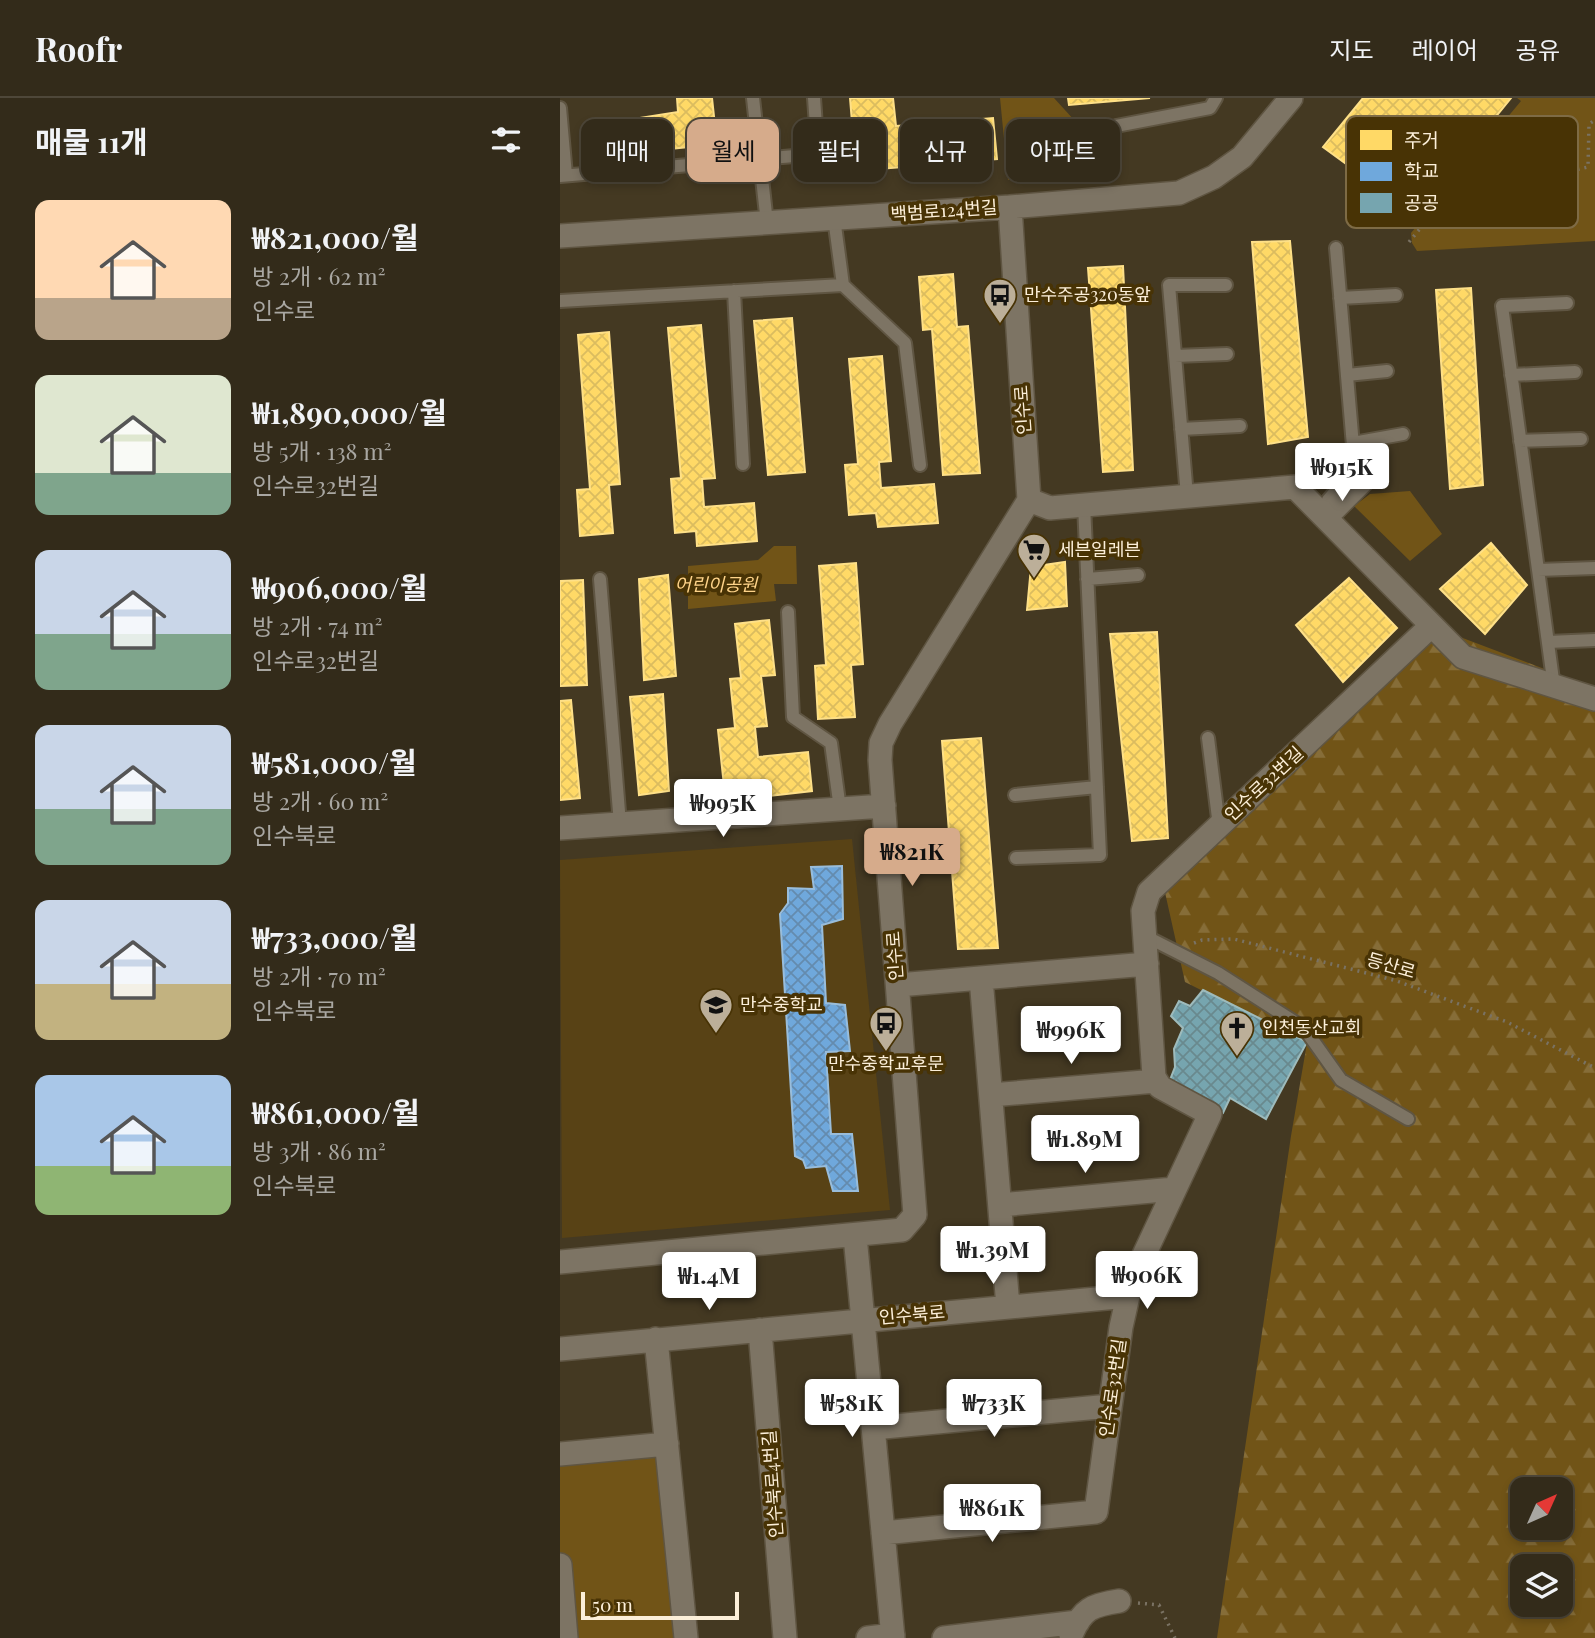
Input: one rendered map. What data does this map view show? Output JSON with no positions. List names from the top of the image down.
{
  "streets": {
    "street": [
      "백범로124번길",
      "인수로",
      "인수로32번길",
      "인수북로",
      "인수북로4번길"
    ],
    "path": ["등산로"]
  },
  "crossings": [
    ["백범로124번길", "인수로"],
    ["인수로", "인수북로"],
    ["인수로32번길", "인수북로"]
  ],
  "parks": ["어린이공원"],
  "places": {
    "bus stop": ["만수주공320동앞", "만수중학교후문"],
    "supermarket": ["세븐일레븐"],
    "school or university": ["만수중학교"],
    "church": ["인천동산교회"]
  },
  "legend": ["주거", "학교", "공공"],
  "scale_bar": "50 m",
  "north": "top right",
  "page": {
    "header": "Roofr",
    "nav": ["지도", "레이어", "공유"],
    "heading": "매물 11개",
    "chip": [
      "매매",
      "월세",
      "필터",
      "신규",
      "아파트"
    ],
    "list": [
      {
        "name": "₩821,000/월",
        "note": "방 2개 · 62 m² · 인수로"
      },
      {
        "name": "₩1,890,000/월",
        "note": "방 5개 · 138 m² · 인수로32번길"
      },
      {
        "name": "₩906,000/월",
        "note": "방 2개 · 74 m² · 인수로32번길"
      },
      {
        "name": "₩581,000/월",
        "note": "방 2개 · 60 m² · 인수북로"
      },
      {
        "name": "₩733,000/월",
        "note": "방 2개 · 70 m² · 인수북로"
      },
      {
        "name": "₩861,000/월",
        "note": "방 3개 · 86 m² · 인수북로"
      }
    ],
    "price": [
      "₩915K",
      "₩995K",
      "₩821K",
      "₩996K",
      "₩1.89M",
      "₩1.39M",
      "₩906K",
      "₩1.4M",
      "₩581K",
      "₩733K",
      "₩861K"
    ],
    "scale": "50 m"
  }
}
